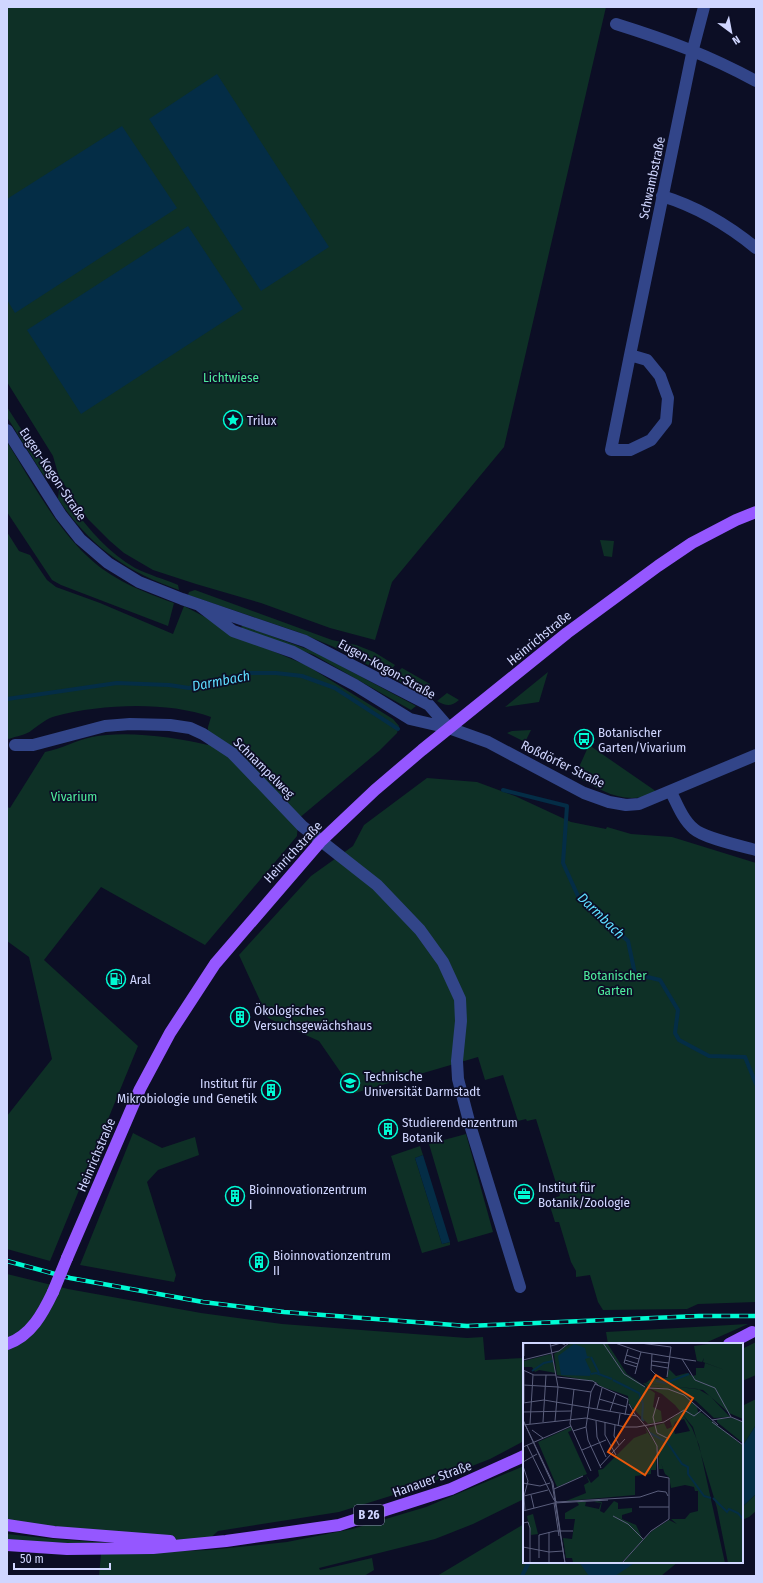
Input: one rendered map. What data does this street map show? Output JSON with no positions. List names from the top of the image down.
{
  "streets": {
    "main road": ["Heinrichstraße", "Hanauer Straße", "B 26"],
    "street": [
      "Schwambstraße",
      "Eugen-Kogon-Straße",
      "Roßdörfer Straße",
      "Schnampelweg"
    ]
  },
  "crossings": [
    ["Eugen-Kogon-Straße", "Heinrichstraße"],
    ["Eugen-Kogon-Straße", "Roßdörfer Straße"],
    ["Heinrichstraße", "Roßdörfer Straße"],
    ["Heinrichstraße", "Schnampelweg"],
    ["Hanauer Straße", "B 26"]
  ],
  "water": ["Darmbach"],
  "parks": ["Lichtwiese", "Vivarium", "Botanischer Garten"],
  "places": {
    "place": ["Trilux"],
    "bus stop": ["Botanischer Garten/Vivarium"],
    "fuel station": ["Aral"],
    "building": [
      "Ökologisches Versuchsgewächshaus",
      "Institut für Mikrobiologie und Genetik",
      "Studierendenzentrum Botanik",
      "Bioinnovationzentrum I",
      "Bioinnovationzentrum II"
    ],
    "school or university": ["Technische Universität Darmstadt"],
    "office": ["Institut für Botanik/Zoologie"]
  },
  "scale_bar": "50 m",
  "north": "bottom right"
}
